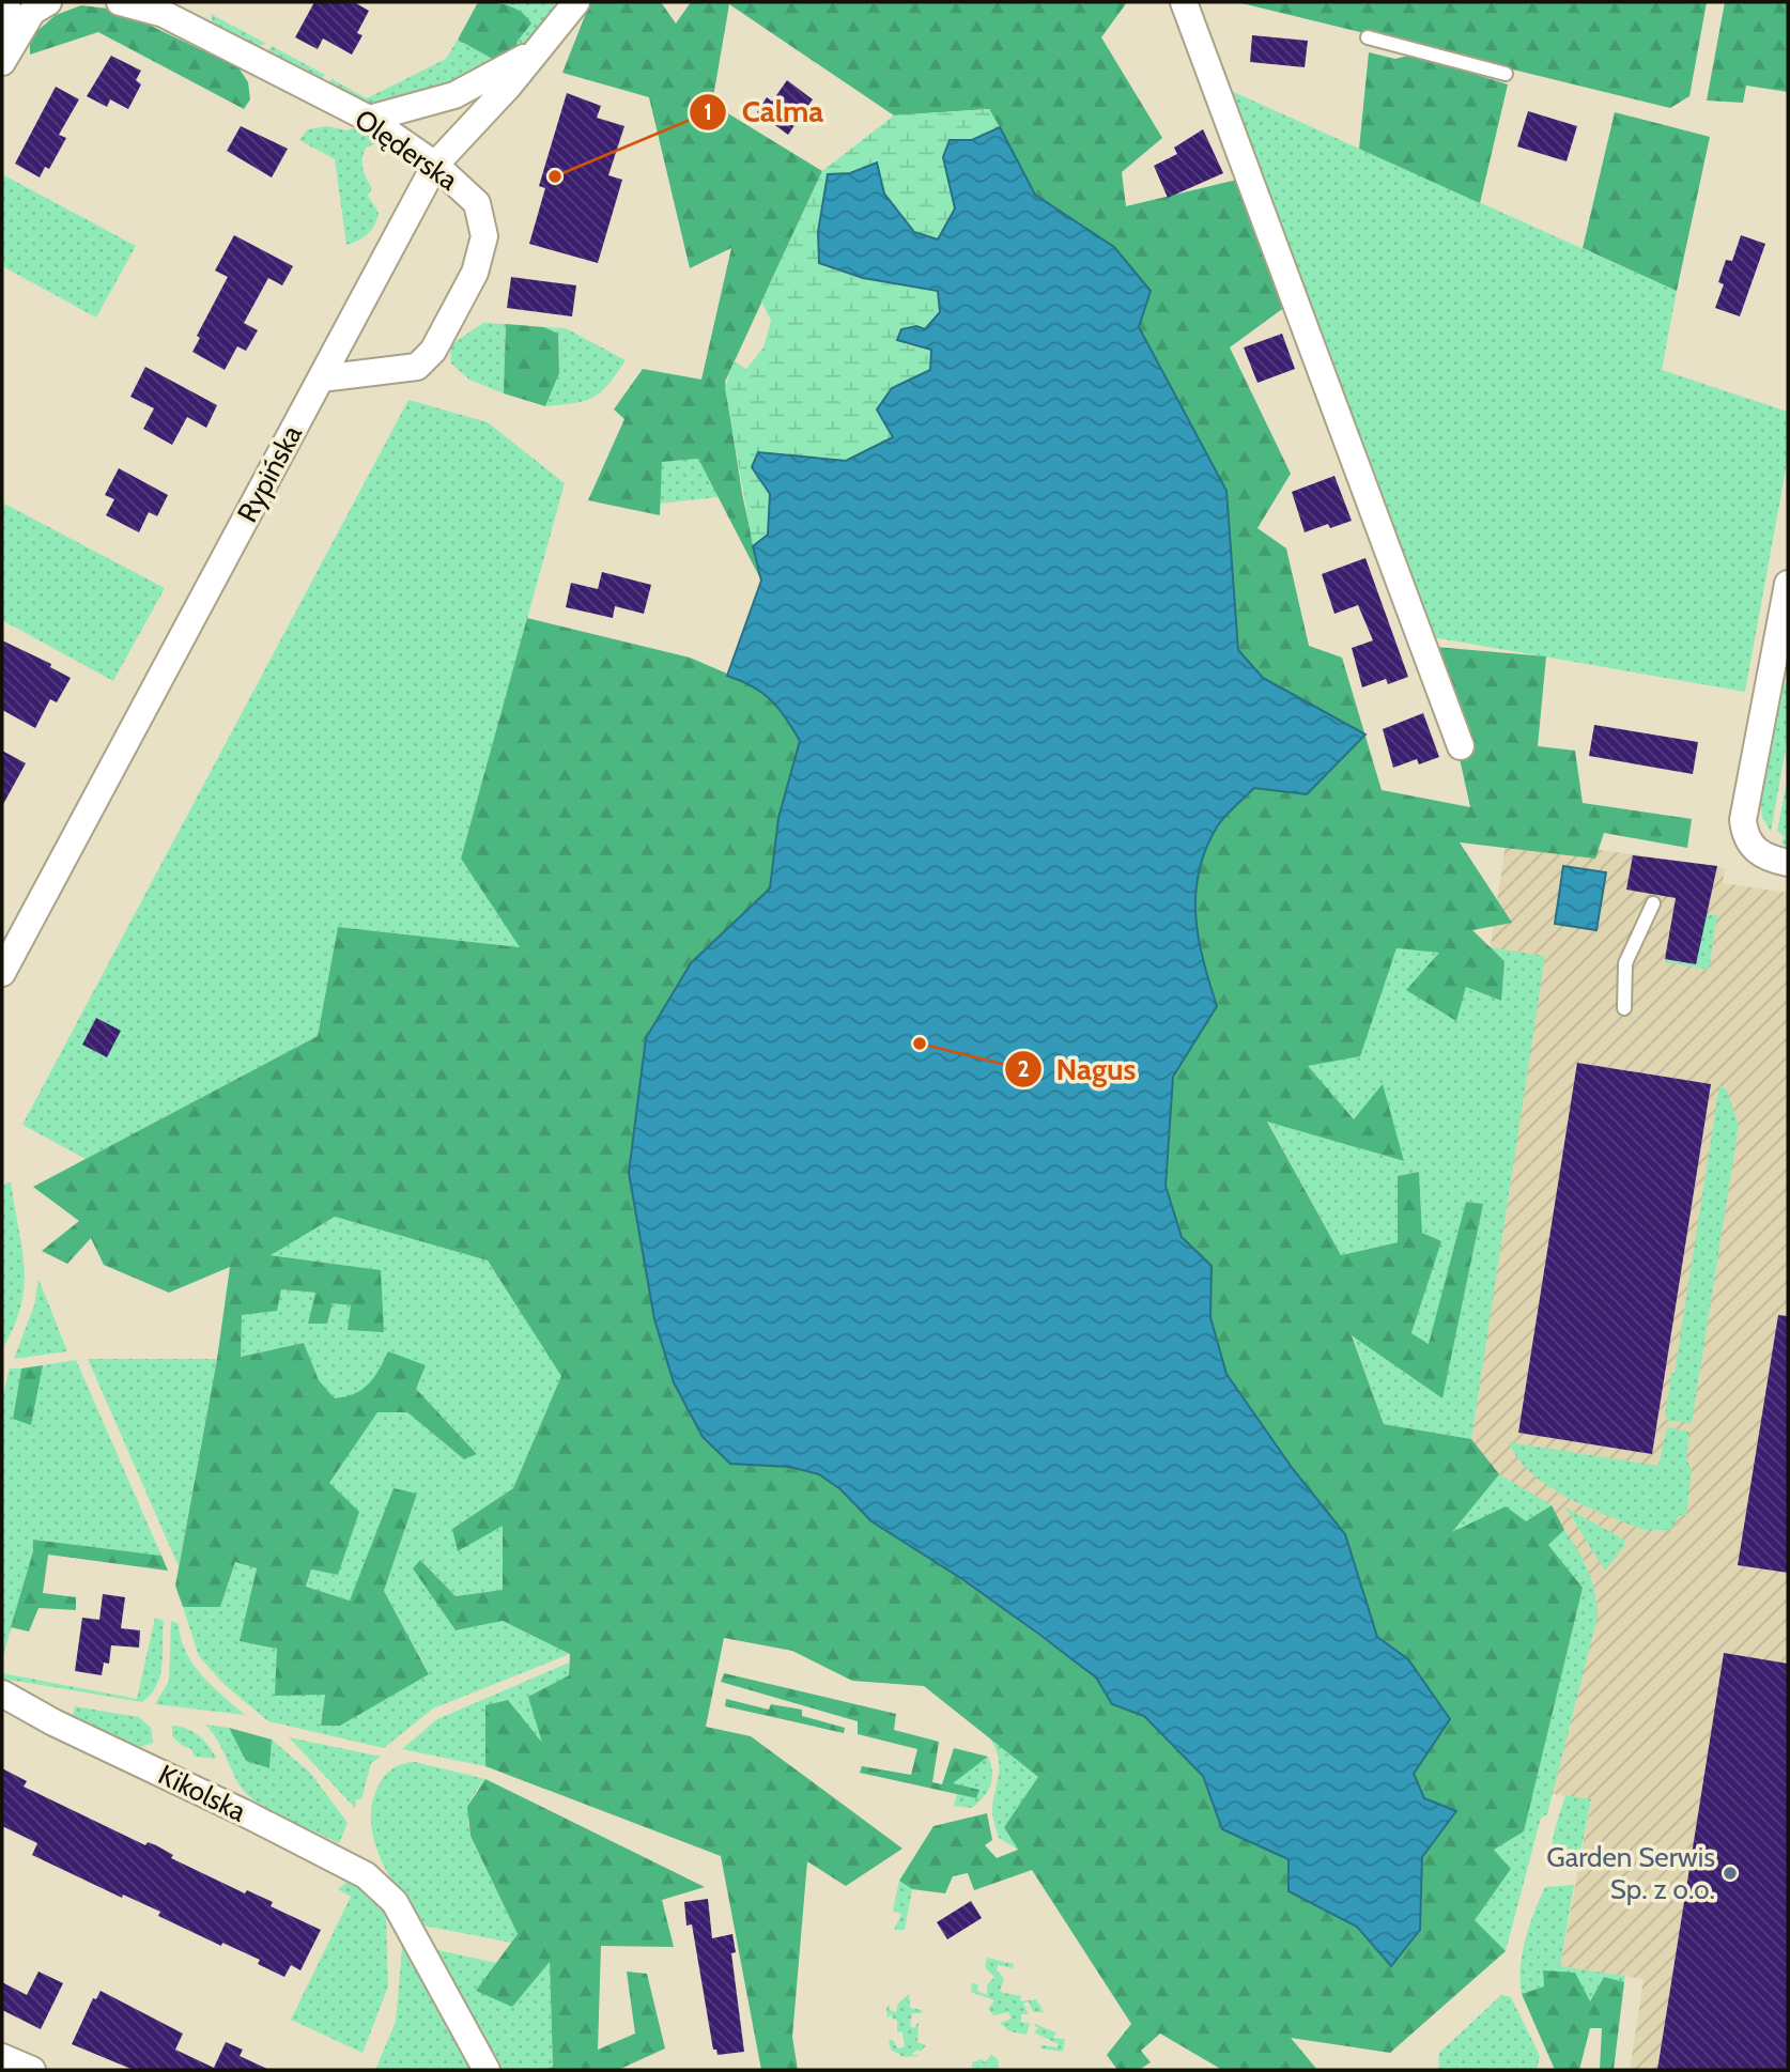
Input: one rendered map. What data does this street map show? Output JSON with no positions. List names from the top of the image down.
{
  "streets": {
    "street": ["Olęderska", "Rypińska", "Kikolska"]
  },
  "crossings": [
    ["Olęderska", "Rypińska"]
  ],
  "places": ["Calma", "Nagus", "Garden Serwis Sp. z o.o."]
}
